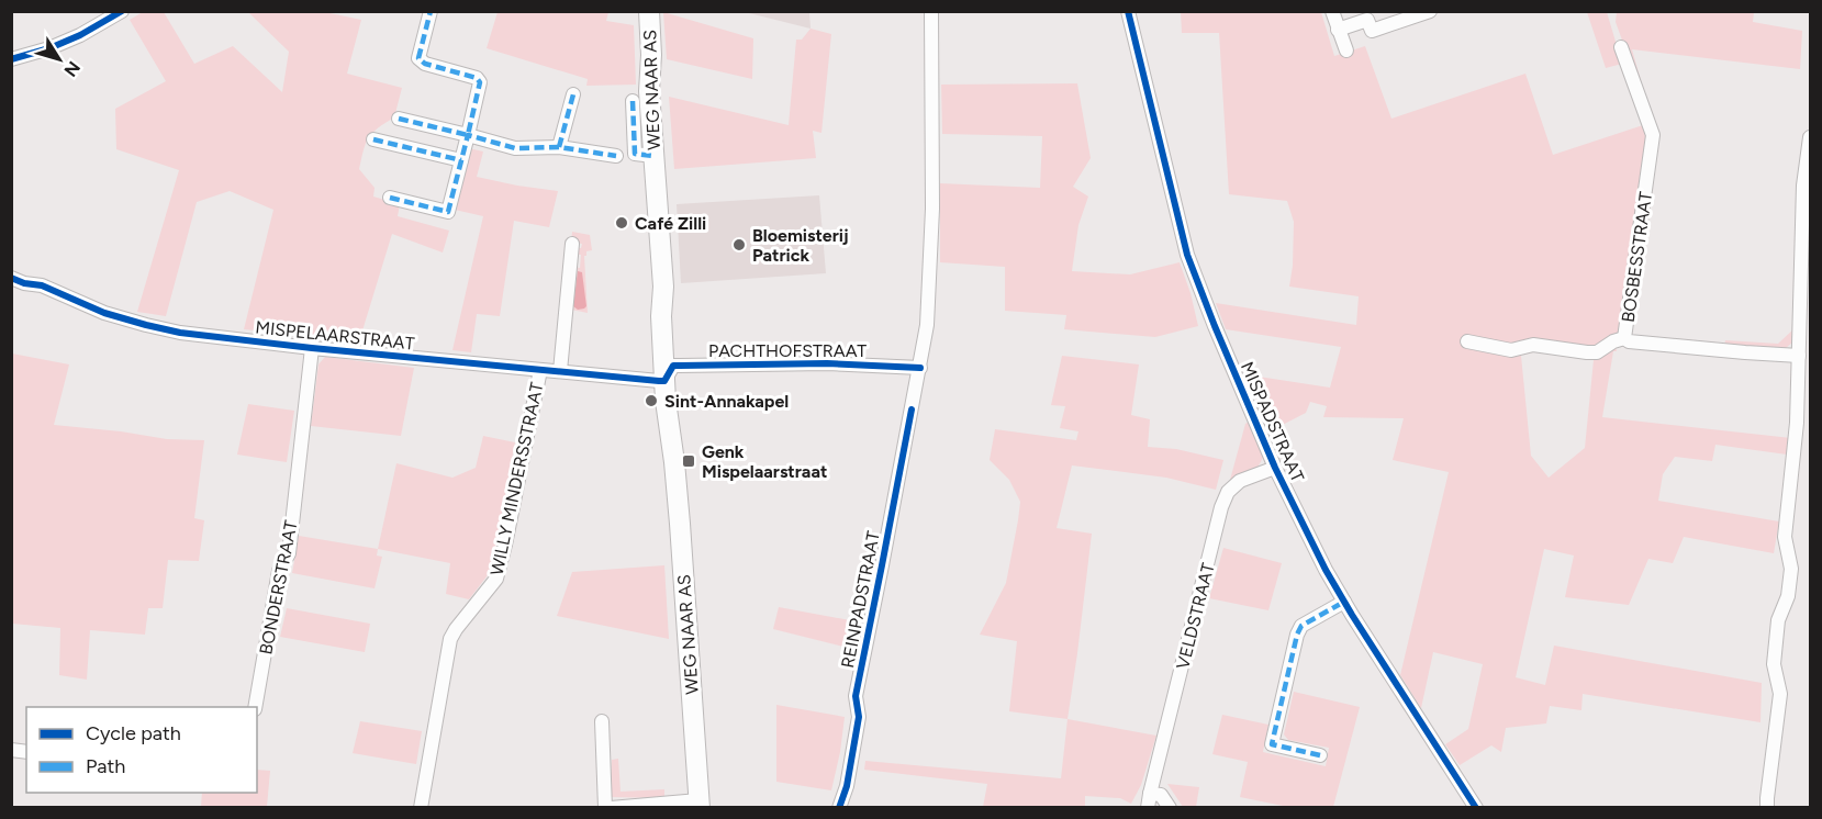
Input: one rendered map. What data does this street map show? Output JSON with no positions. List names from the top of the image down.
{
  "streets": {
    "main road": ["WEG NAAR AS"],
    "street": [
      "BOSBESSTRAAT",
      "MISPELAARSTRAAT",
      "PACHTHOFSTRAAT",
      "MISPADSTRAAT",
      "WILLY MINDERSSTRAAT",
      "BONDERSTRAAT",
      "REINPADSTRAAT",
      "VELDSTRAAT"
    ]
  },
  "crossings": [
    ["WEG NAAR AS", "MISPELAARSTRAAT"],
    ["WEG NAAR AS", "PACHTHOFSTRAAT"],
    ["MISPELAARSTRAAT", "PACHTHOFSTRAAT"],
    ["MISPELAARSTRAAT", "WILLY MINDERSSTRAAT"],
    ["MISPELAARSTRAAT", "BONDERSTRAAT"],
    ["PACHTHOFSTRAAT", "REINPADSTRAAT"],
    ["MISPADSTRAAT", "VELDSTRAAT"]
  ],
  "places": {
    "other": ["Café Zilli", "Bloemisterij Patrick", "Sint-Annakapel"],
    "transit": ["Genk Mispelaarstraat"]
  },
  "legend": ["Cycle path", "Path"],
  "north": "bottom right"
}
